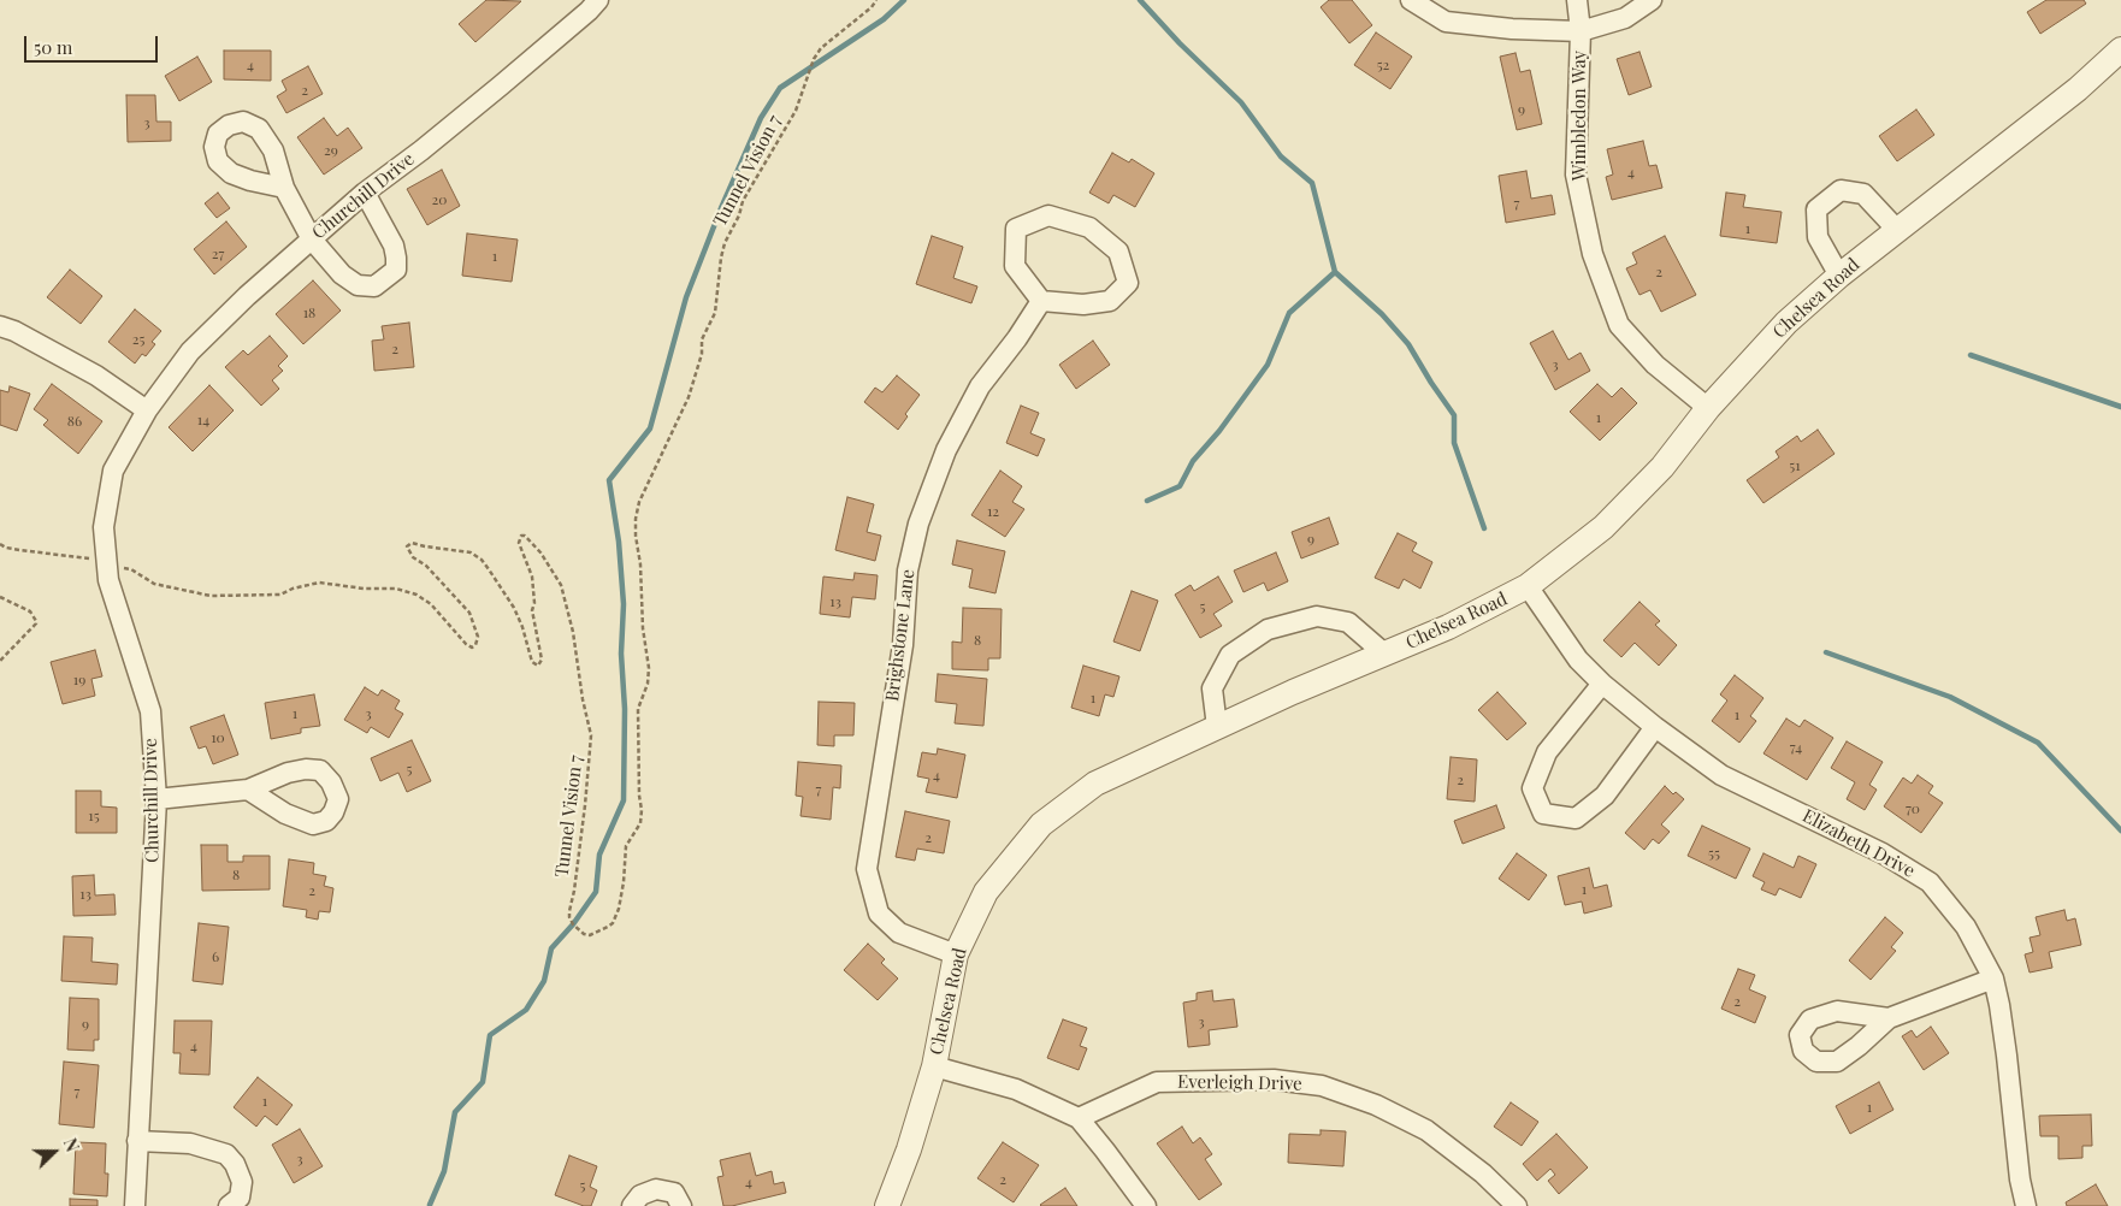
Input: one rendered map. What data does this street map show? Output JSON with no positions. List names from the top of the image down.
{
  "streets": {
    "street": [
      "Wimbledon Way",
      "Churchill Drive",
      "Chelsea Road",
      "Brighstone Lane",
      "Elizabeth Drive",
      "Everleigh Drive"
    ],
    "path": ["Tunnel Vision 7"]
  },
  "crossings": [
    ["Wimbledon Way", "Chelsea Road"],
    ["Chelsea Road", "Brighstone Lane"],
    ["Chelsea Road", "Elizabeth Drive"]
  ],
  "house_numbers": [
    "4",
    "52",
    "2",
    "9",
    "3",
    "29",
    "4",
    "20",
    "7",
    "1",
    "27",
    "1",
    "2",
    "18",
    "25",
    "2",
    "3",
    "1",
    "14",
    "86",
    "51",
    "12",
    "9",
    "13",
    "5",
    "8",
    "19",
    "1",
    "1",
    "3",
    "1",
    "10",
    "74",
    "5",
    "4",
    "2",
    "7",
    "70",
    "15",
    "2",
    "55",
    "8",
    "1",
    "2",
    "13",
    "6",
    "2",
    "3",
    "9",
    "4",
    "7",
    "1",
    "1",
    "3",
    "2",
    "4",
    "5"
  ],
  "scale_bar": "50 m",
  "north": "right"
}
